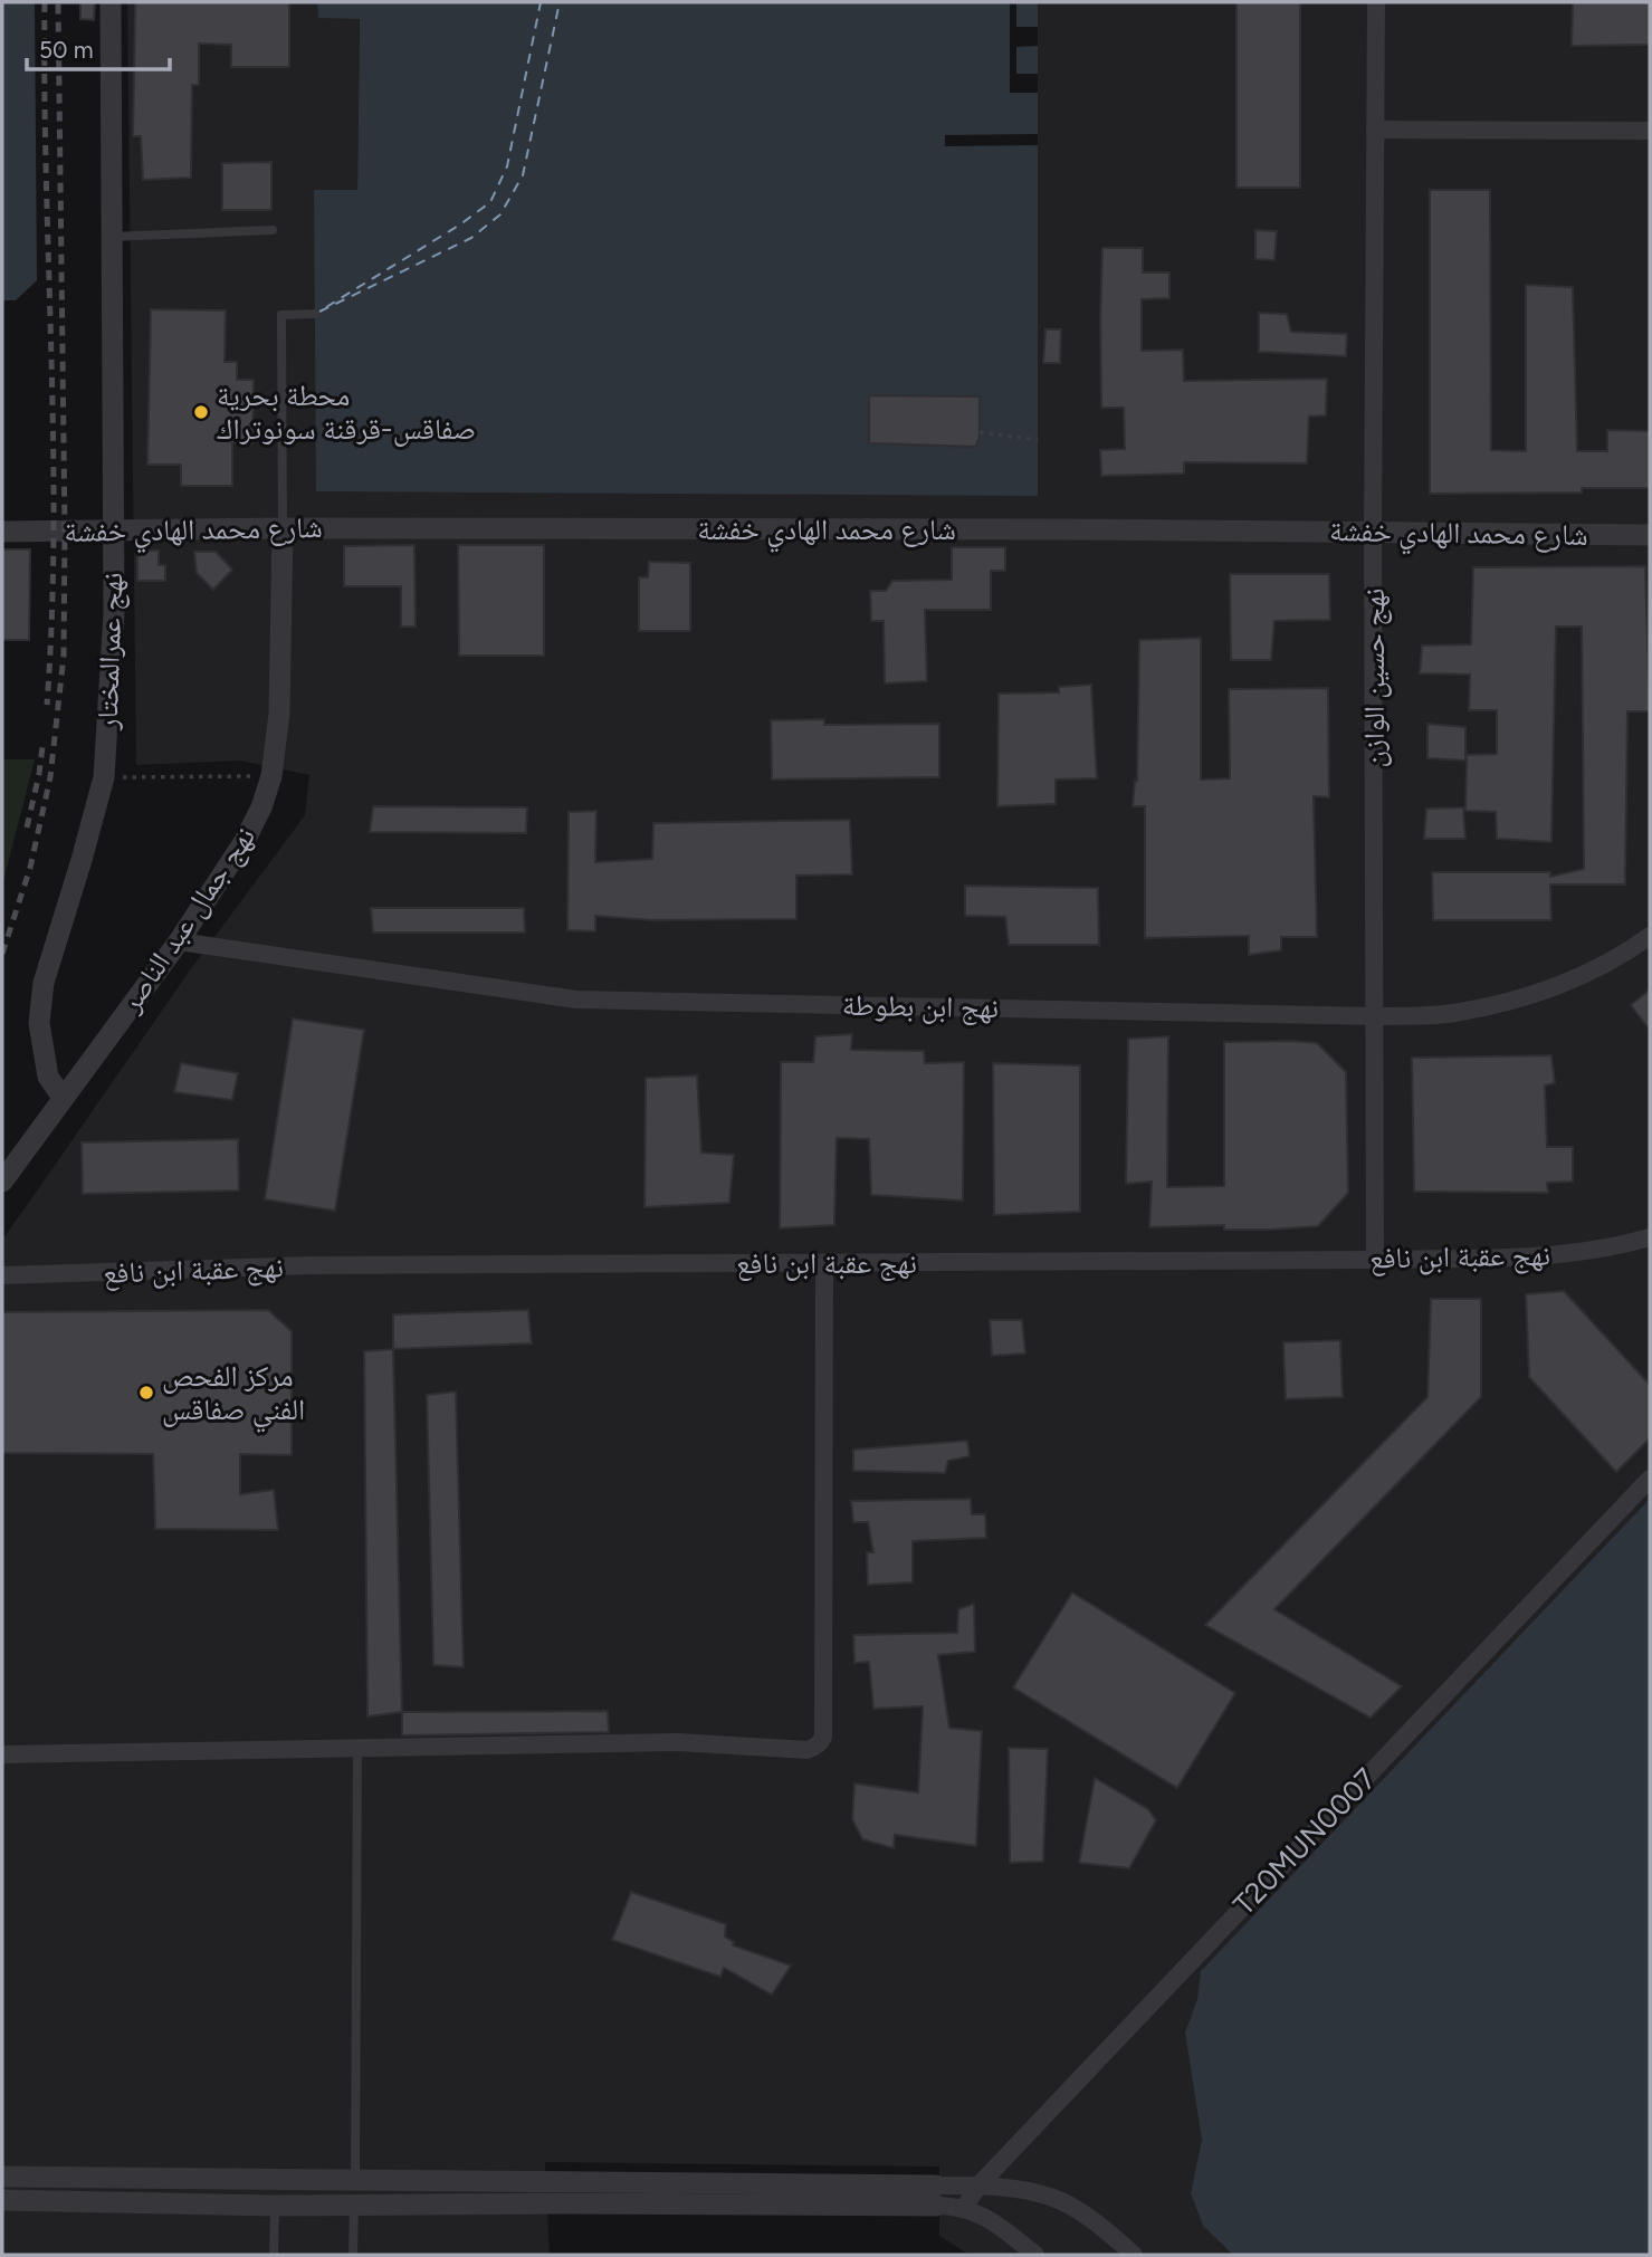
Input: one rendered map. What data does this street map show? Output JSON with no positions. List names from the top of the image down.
{
  "streets": {
    "street": [
      "شارع محمد الهادي خفشة",
      "نهج عمرالمختار",
      "نهج حسين الوازن",
      "نهج جمال عبد الناصر",
      "نهج ابن بطوطة",
      "نهج عقبة ابن نافع",
      "T20MUN0007"
    ]
  },
  "crossings": [
    ["شارع محمد الهادي خفشة", "نهج عمرالمختار"],
    ["شارع محمد الهادي خفشة", "نهج حسين الوازن"],
    ["شارع محمد الهادي خفشة", "نهج جمال عبد الناصر"],
    ["نهج عمرالمختار", "نهج جمال عبد الناصر"],
    ["نهج حسين الوازن", "نهج ابن بطوطة"],
    ["نهج حسين الوازن", "نهج عقبة ابن نافع"],
    ["نهج جمال عبد الناصر", "نهج ابن بطوطة"]
  ],
  "places": ["محطة بحرية صفاقس-قرقنة سونوتراك", "مركز الفحص الفني صفاقس"],
  "scale_bar": "50 m"
}
